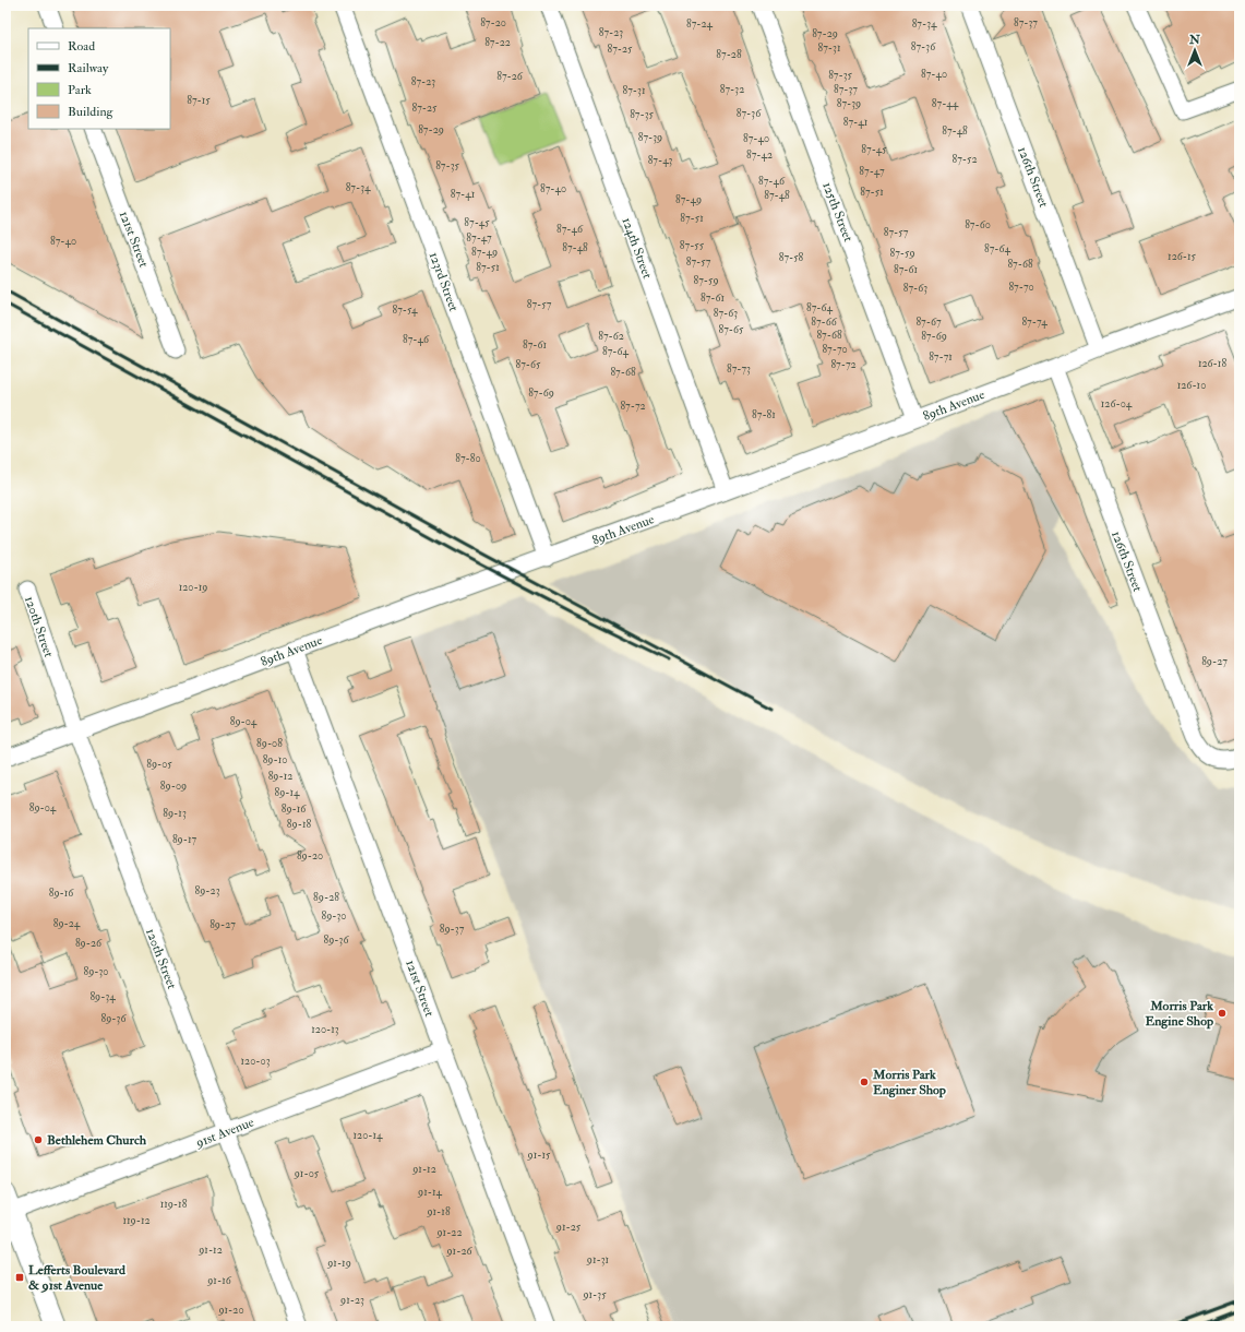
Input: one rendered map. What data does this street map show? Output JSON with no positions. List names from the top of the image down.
{
  "streets": {
    "street": [
      "126th Street",
      "125th Street",
      "121st Street",
      "124th Street",
      "123rd Street",
      "89th Avenue",
      "120th Street",
      "91st Avenue"
    ]
  },
  "crossings": [
    ["126th Street", "89th Avenue"],
    ["125th Street", "89th Avenue"],
    ["121st Street", "89th Avenue"],
    ["121st Street", "91st Avenue"],
    ["124th Street", "89th Avenue"],
    ["123rd Street", "89th Avenue"],
    ["89th Avenue", "120th Street"],
    ["120th Street", "91st Avenue"]
  ],
  "places": {
    "other": ["Morris Park Engine Shop", "Morris Park Enginer Shop", "Bethlehem Church"],
    "transit": ["Lefferts Boulevard & 91st Avenue"]
  },
  "house_numbers": [
    "87-20",
    "87-37",
    "87-24",
    "87-34",
    "87-23",
    "87-29",
    "87-22",
    "87-36",
    "87-31",
    "87-25",
    "87-28",
    "87-40",
    "87-35",
    "87-26",
    "87-23",
    "87-32",
    "87-37",
    "87-31",
    "87-15",
    "87-39",
    "87-44",
    "87-25",
    "87-36",
    "87-35",
    "87-41",
    "87-29",
    "87-48",
    "87-39",
    "87-40",
    "87-45",
    "87-42",
    "87-52",
    "87-43",
    "87-35",
    "87-47",
    "87-46",
    "87-34",
    "87-40",
    "87-51",
    "87-41",
    "87-48",
    "87-49",
    "87-51",
    "87-45",
    "87-60",
    "87-46",
    "87-57",
    "87-47",
    "87-40",
    "87-55",
    "87-48",
    "87-64",
    "87-49",
    "87-59",
    "126-15",
    "87-58",
    "87-57",
    "87-68",
    "87-51",
    "87-61",
    "87-59",
    "87-70",
    "87-63",
    "87-61",
    "87-57",
    "87-64",
    "87-54",
    "87-63",
    "87-66",
    "87-67",
    "87-74",
    "87-65",
    "87-68",
    "87-62",
    "87-69",
    "87-46",
    "87-61",
    "87-70",
    "87-64",
    "87-71",
    "126-18",
    "87-65",
    "87-72",
    "87-73",
    "87-68",
    "126-10",
    "87-69",
    "126-04",
    "87-72",
    "87-81",
    "87-80",
    "120-19",
    "89-27",
    "89-04",
    "89-08",
    "89-10",
    "89-05",
    "89-12",
    "89-09",
    "89-14",
    "89-04",
    "89-16",
    "89-13",
    "89-18",
    "89-17",
    "89-20",
    "89-23",
    "89-16",
    "89-28",
    "89-30",
    "89-24",
    "89-27",
    "89-37",
    "89-36",
    "89-26",
    "89-30",
    "89-34",
    "89-36",
    "120-13",
    "120-03",
    "120-14",
    "91-15",
    "91-12",
    "91-05",
    "91-14",
    "119-18",
    "91-18",
    "119-12",
    "91-25",
    "91-22",
    "91-12",
    "91-26",
    "91-31",
    "91-19",
    "91-16",
    "91-35",
    "91-23",
    "91-20"
  ],
  "legend": [
    "Road",
    "Railway",
    "Park",
    "Building"
  ],
  "north": "top"
}
